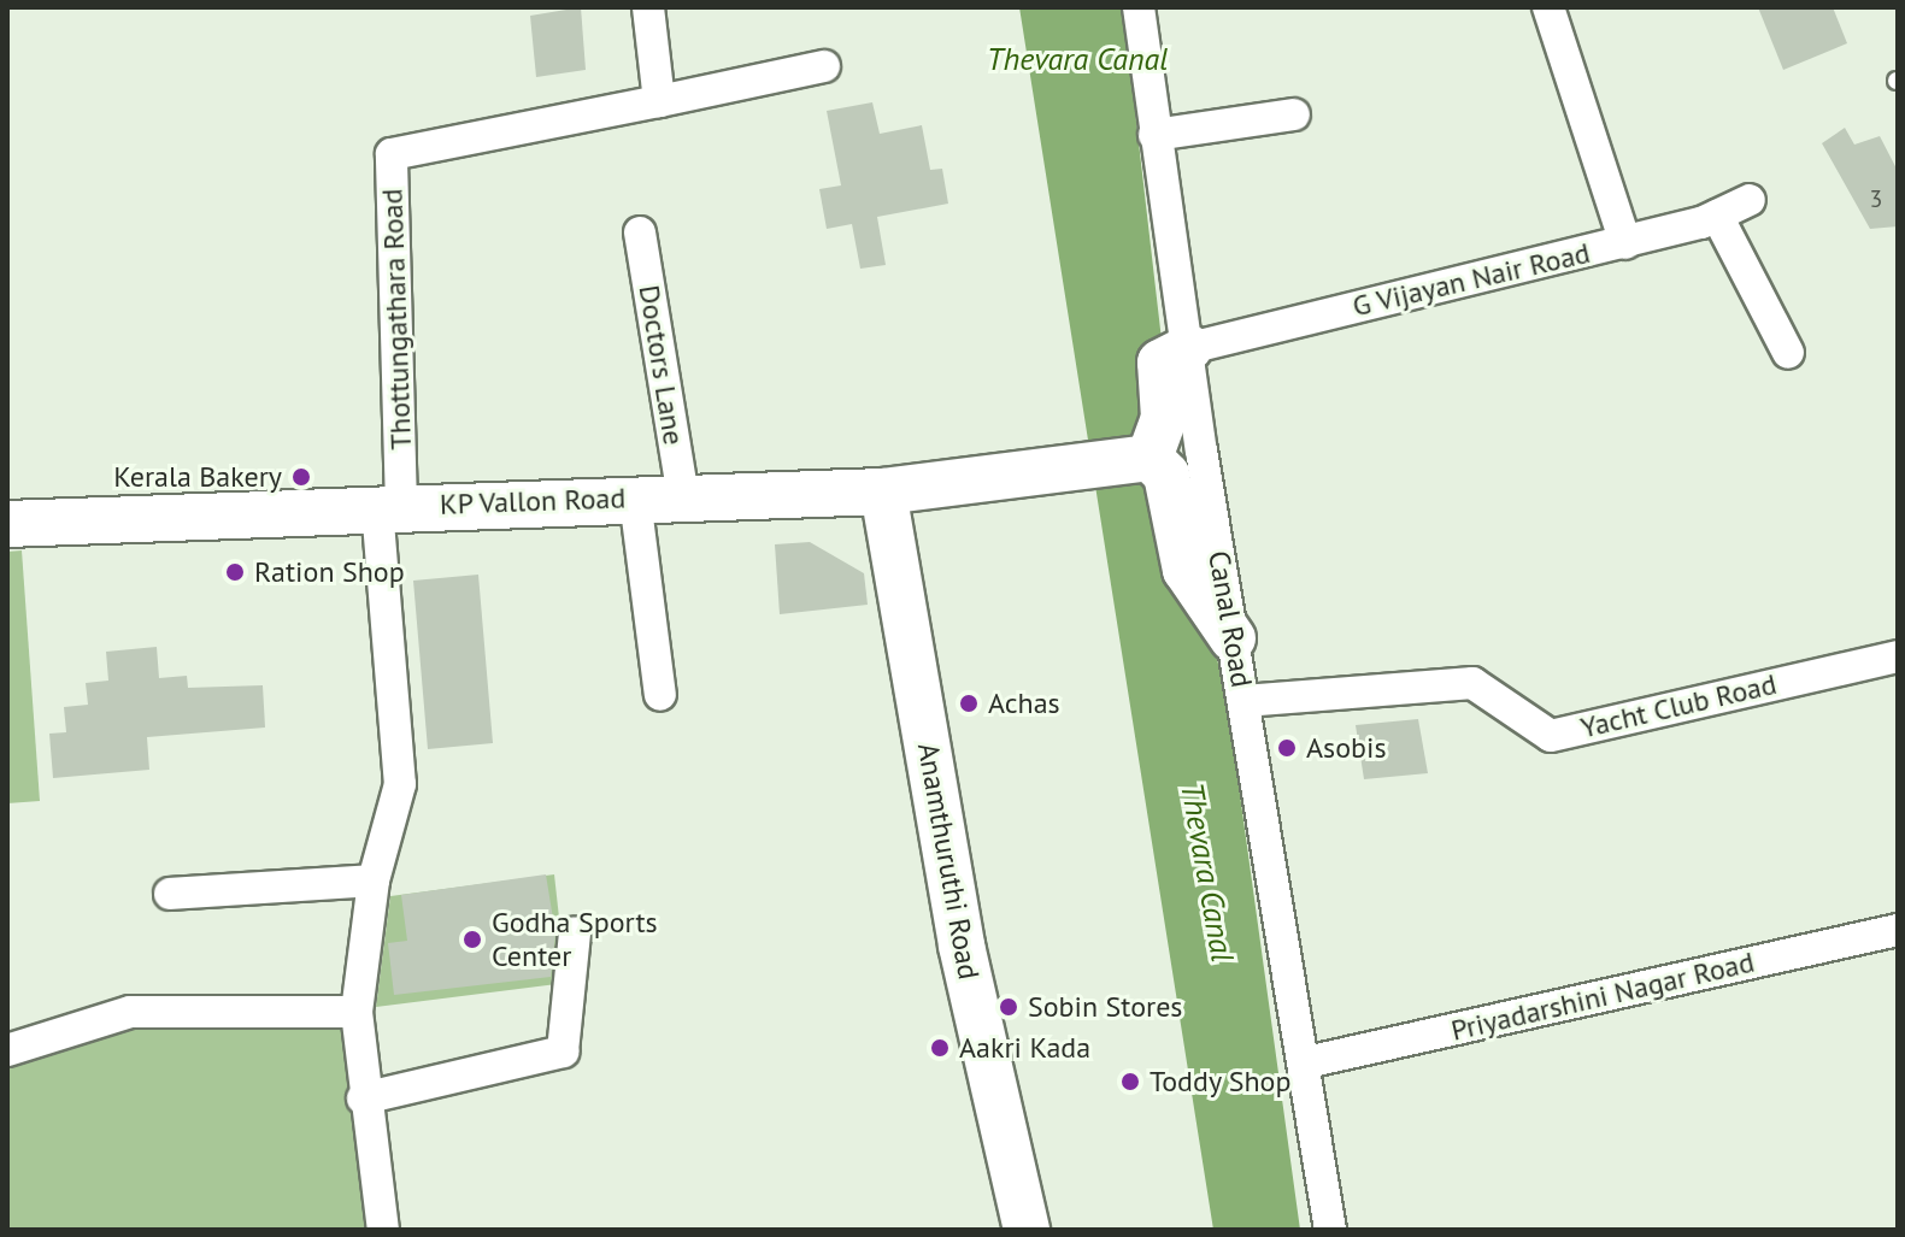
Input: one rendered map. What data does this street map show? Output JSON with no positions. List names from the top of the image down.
{
  "streets": {
    "street": [
      "G Vijayan Nair Road",
      "Thottungathara Road",
      "Doctors Lane",
      "KP Vallon Road",
      "Canal Road",
      "Yacht Club Road",
      "Anamthuruthi Road",
      "Priyadarshini Nagar Road"
    ]
  },
  "crossings": [
    ["G Vijayan Nair Road", "Canal Road"],
    ["Thottungathara Road", "KP Vallon Road"],
    ["Doctors Lane", "KP Vallon Road"],
    ["KP Vallon Road", "Anamthuruthi Road"],
    ["Canal Road", "Yacht Club Road"],
    ["Canal Road", "Priyadarshini Nagar Road"]
  ],
  "water": ["Thevara Canal"],
  "places": [
    "Kerala Bakery",
    "Ration Shop",
    "Achas",
    "Asobis",
    "Godha Sports Center",
    "Sobin Stores",
    "Aakri Kada",
    "Toddy Shop"
  ],
  "house_numbers": ["3"]
}
